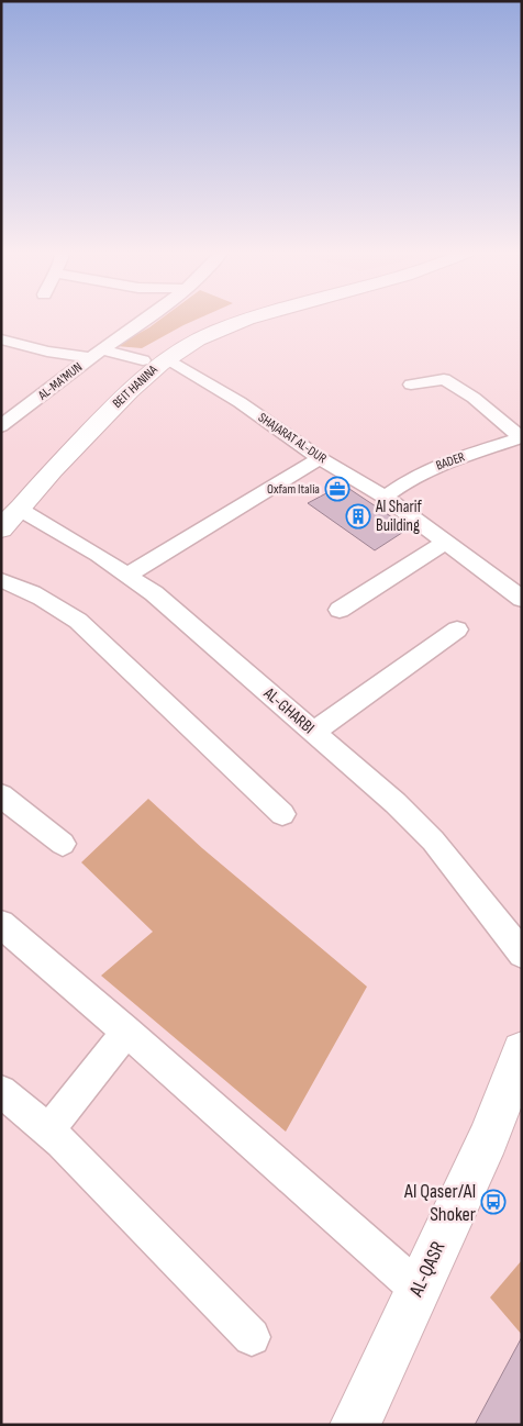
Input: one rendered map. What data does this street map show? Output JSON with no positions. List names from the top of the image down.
{
  "streets": {
    "street": [
      "AL-MA'MUN",
      "BEIT HANINA",
      "SHAJARAT AL-DUR",
      "BADER",
      "AL-GHARBI",
      "AL-QASR"
    ]
  },
  "crossings": [
    ["BEIT HANINA", "SHAJARAT AL-DUR"],
    ["BEIT HANINA", "AL-GHARBI"],
    ["SHAJARAT AL-DUR", "BADER"]
  ],
  "places": {
    "office": ["Oxfam Italia"],
    "building": ["Al Sharif Building"],
    "bus stop": ["Al Qaser/Al Shoker"]
  }
}
